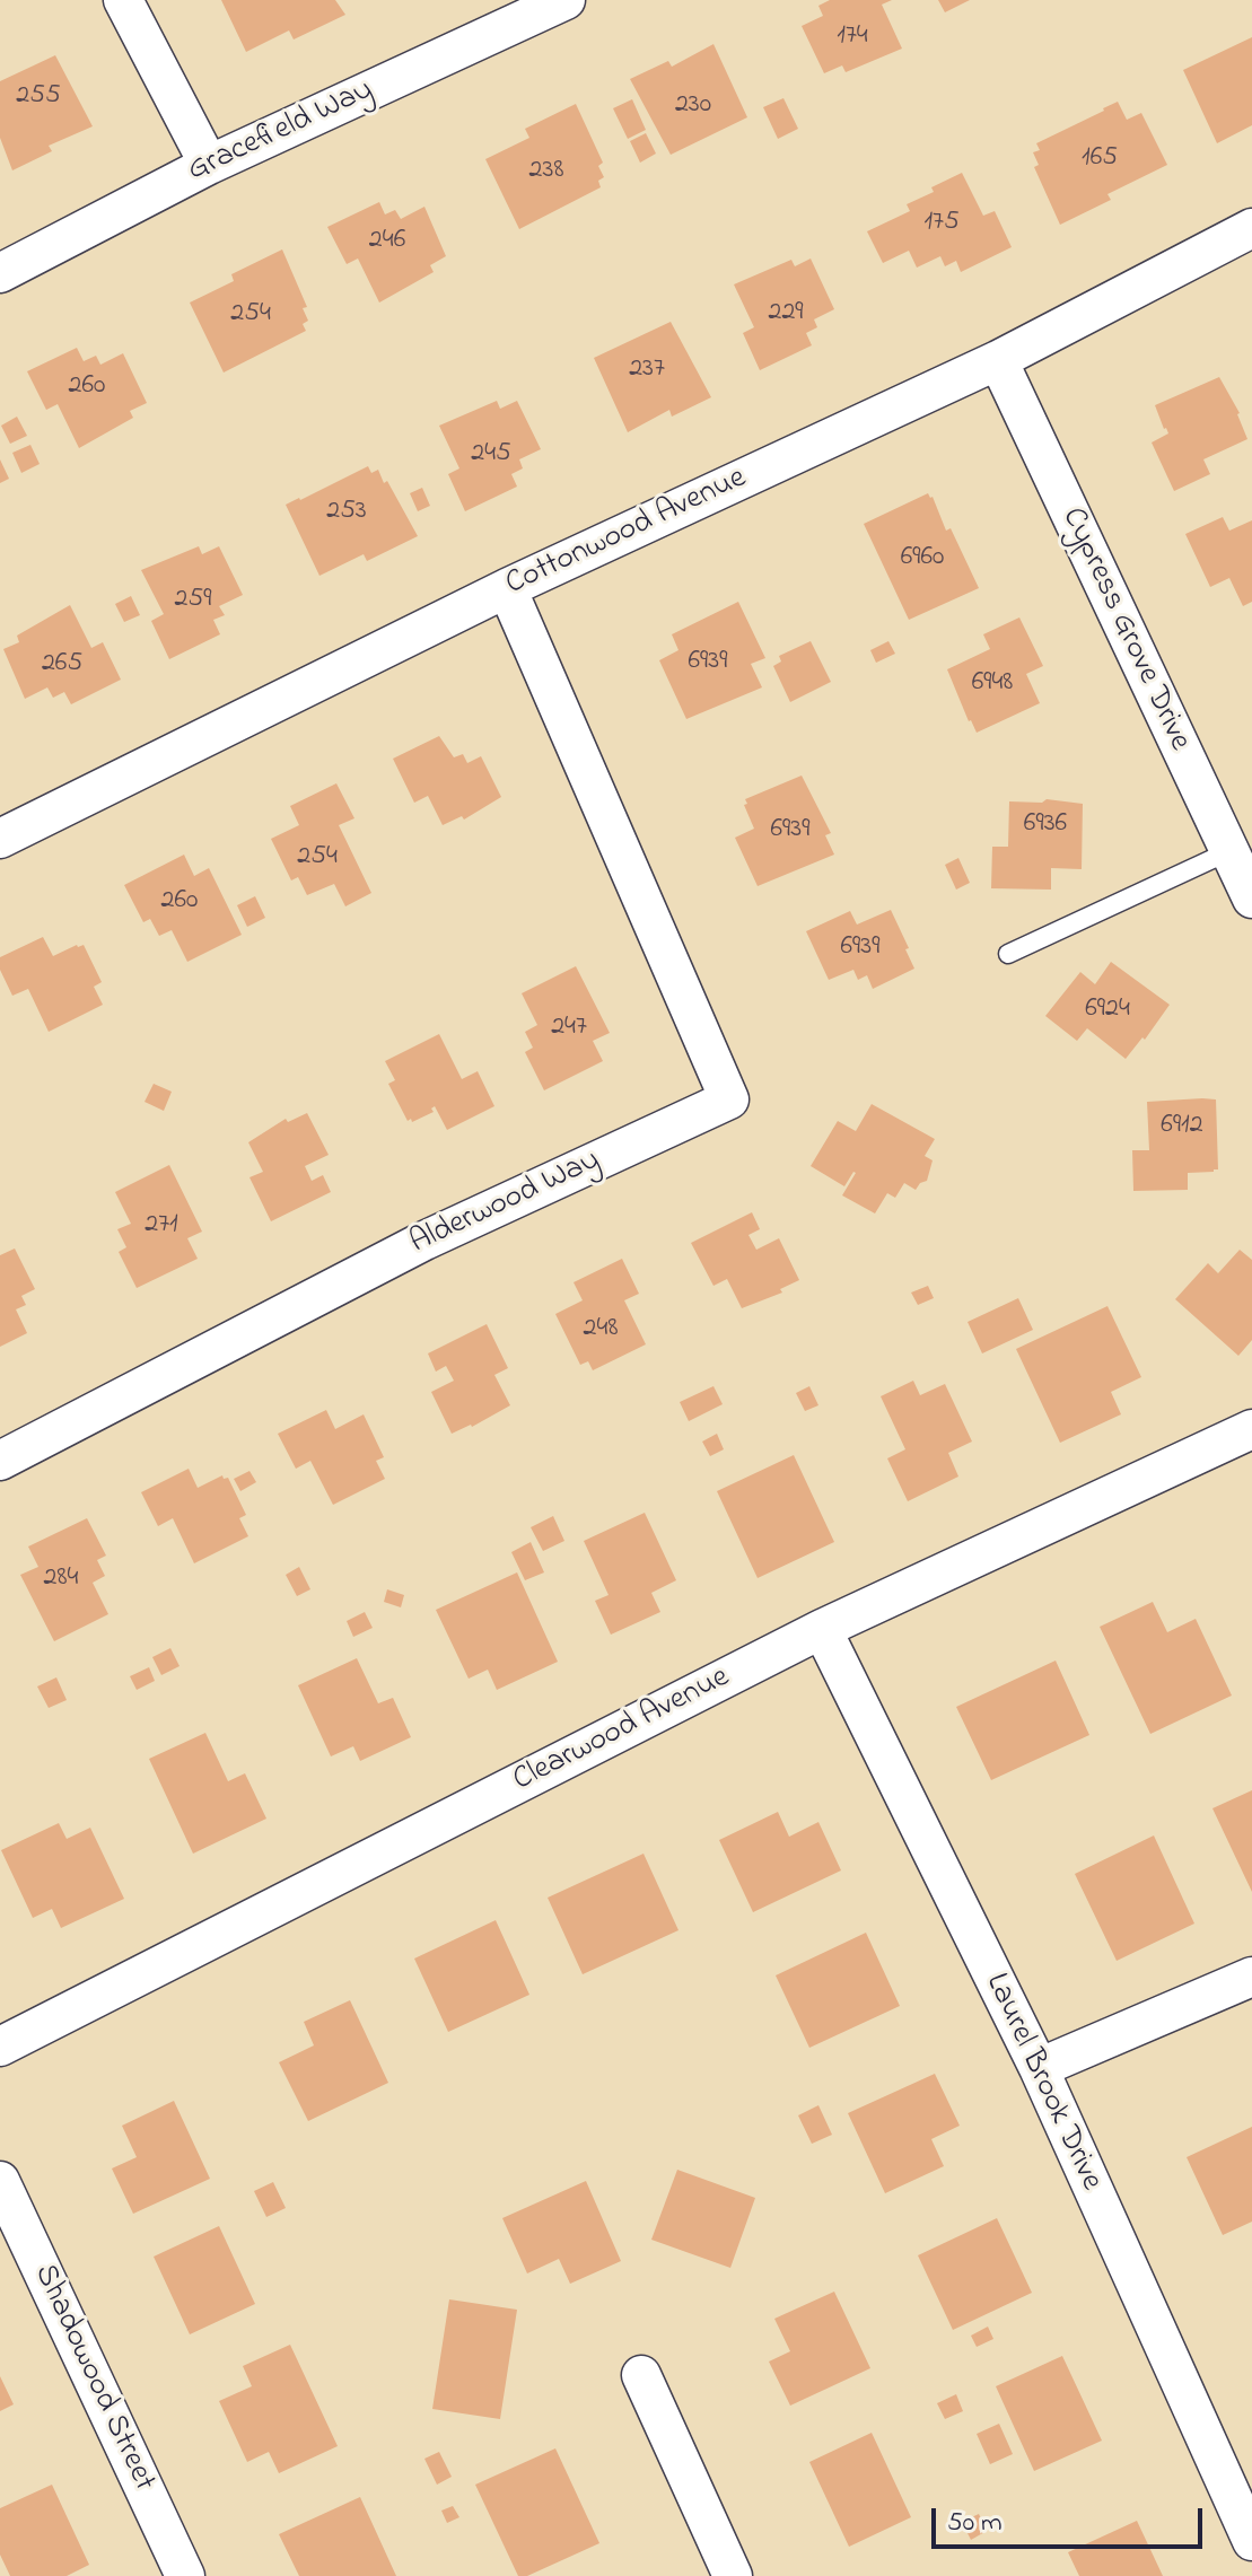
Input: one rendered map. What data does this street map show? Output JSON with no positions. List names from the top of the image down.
{
  "streets": {
    "street": [
      "Gracefield Way",
      "Cottonwood Avenue",
      "Cypress Grove Drive",
      "Alderwood Way",
      "Clearwood Avenue",
      "Laurel Brook Drive",
      "Shadowood Street"
    ]
  },
  "crossings": [
    ["Cottonwood Avenue", "Cypress Grove Drive"],
    ["Cottonwood Avenue", "Alderwood Way"],
    ["Clearwood Avenue", "Laurel Brook Drive"]
  ],
  "house_numbers": [
    "174",
    "255",
    "230",
    "165",
    "238",
    "175",
    "246",
    "229",
    "254",
    "237",
    "260",
    "245",
    "253",
    "6960",
    "259",
    "6939",
    "265",
    "6948",
    "6936",
    "6939",
    "254",
    "260",
    "6939",
    "6924",
    "247",
    "6912",
    "271",
    "248",
    "284"
  ],
  "scale_bar": "50 m"
}
